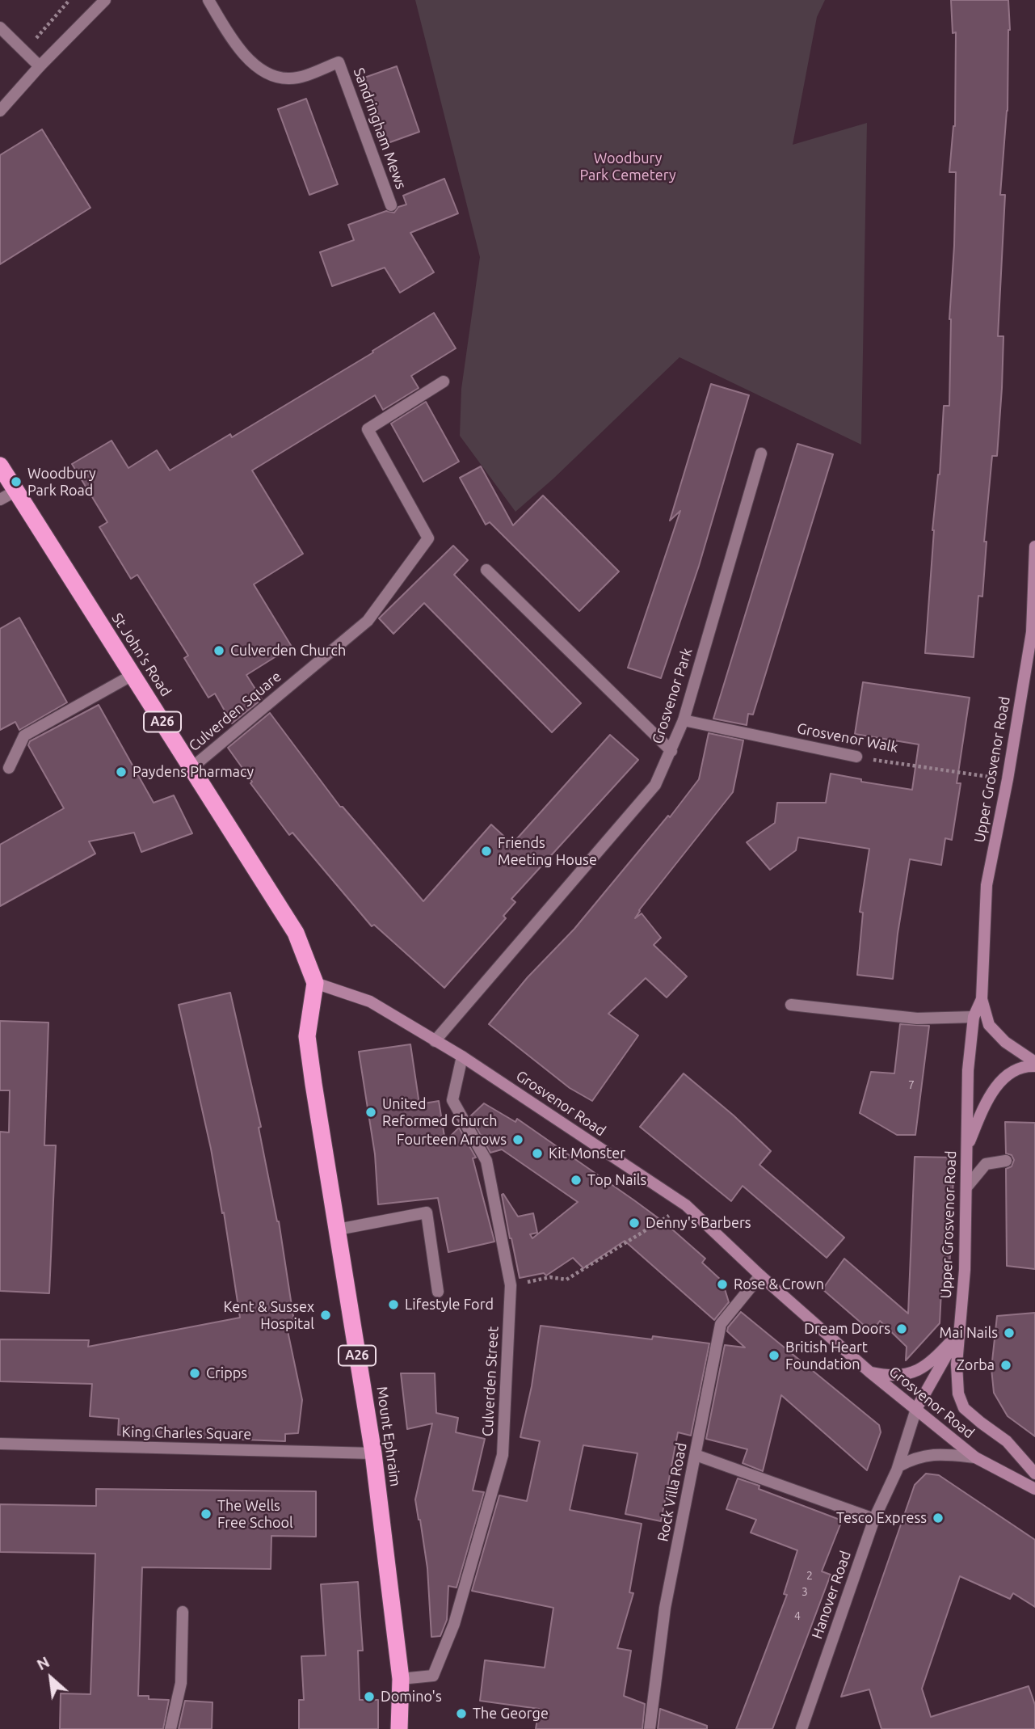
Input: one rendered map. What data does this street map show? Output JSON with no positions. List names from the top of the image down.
{
  "streets": {
    "highway": ["St John's Road", "A26", "Mount Ephraim"],
    "street": [
      "Sandringham Mews",
      "Grosvenor Park",
      "Culverden Square",
      "Grosvenor Walk",
      "Upper Grosvenor Road",
      "Grosvenor Road",
      "Culverden Street",
      "King Charles Square",
      "Rock Villa Road",
      "Hanover Road"
    ]
  },
  "crossings": [
    ["St John's Road", "Culverden Square"],
    ["St John's Road", "Grosvenor Road"],
    ["St John's Road", "Mount Ephraim"],
    ["Grosvenor Park", "Grosvenor Walk"],
    ["Grosvenor Park", "Grosvenor Road"],
    ["Grosvenor Walk", "Upper Grosvenor Road"],
    ["Upper Grosvenor Road", "Grosvenor Road"],
    ["Upper Grosvenor Road", "Hanover Road"],
    ["Grosvenor Road", "Culverden Street"],
    ["Grosvenor Road", "Mount Ephraim"],
    ["Grosvenor Road", "Rock Villa Road"],
    ["Grosvenor Road", "Hanover Road"],
    ["Culverden Street", "Mount Ephraim"],
    ["King Charles Square", "Mount Ephraim"]
  ],
  "parks": ["Woodbury Park Cemetery"],
  "places": [
    "Woodbury Park Road",
    "Culverden Church",
    "Paydens Pharmacy",
    "Friends Meeting House",
    "United Reformed Church",
    "Fourteen Arrows",
    "Kit Monster",
    "Top Nails",
    "Denny's Barbers",
    "Rose & Crown",
    "Lifestyle Ford",
    "Kent & Sussex Hospital",
    "Dream Doors",
    "Mai Nails",
    "British Heart Foundation",
    "Zorba",
    "Cripps",
    "The Wells Free School",
    "Tesco Express",
    "Domino's",
    "The George"
  ],
  "house_numbers": [
    "7",
    "2",
    "3",
    "4"
  ],
  "north": "top left"
}
